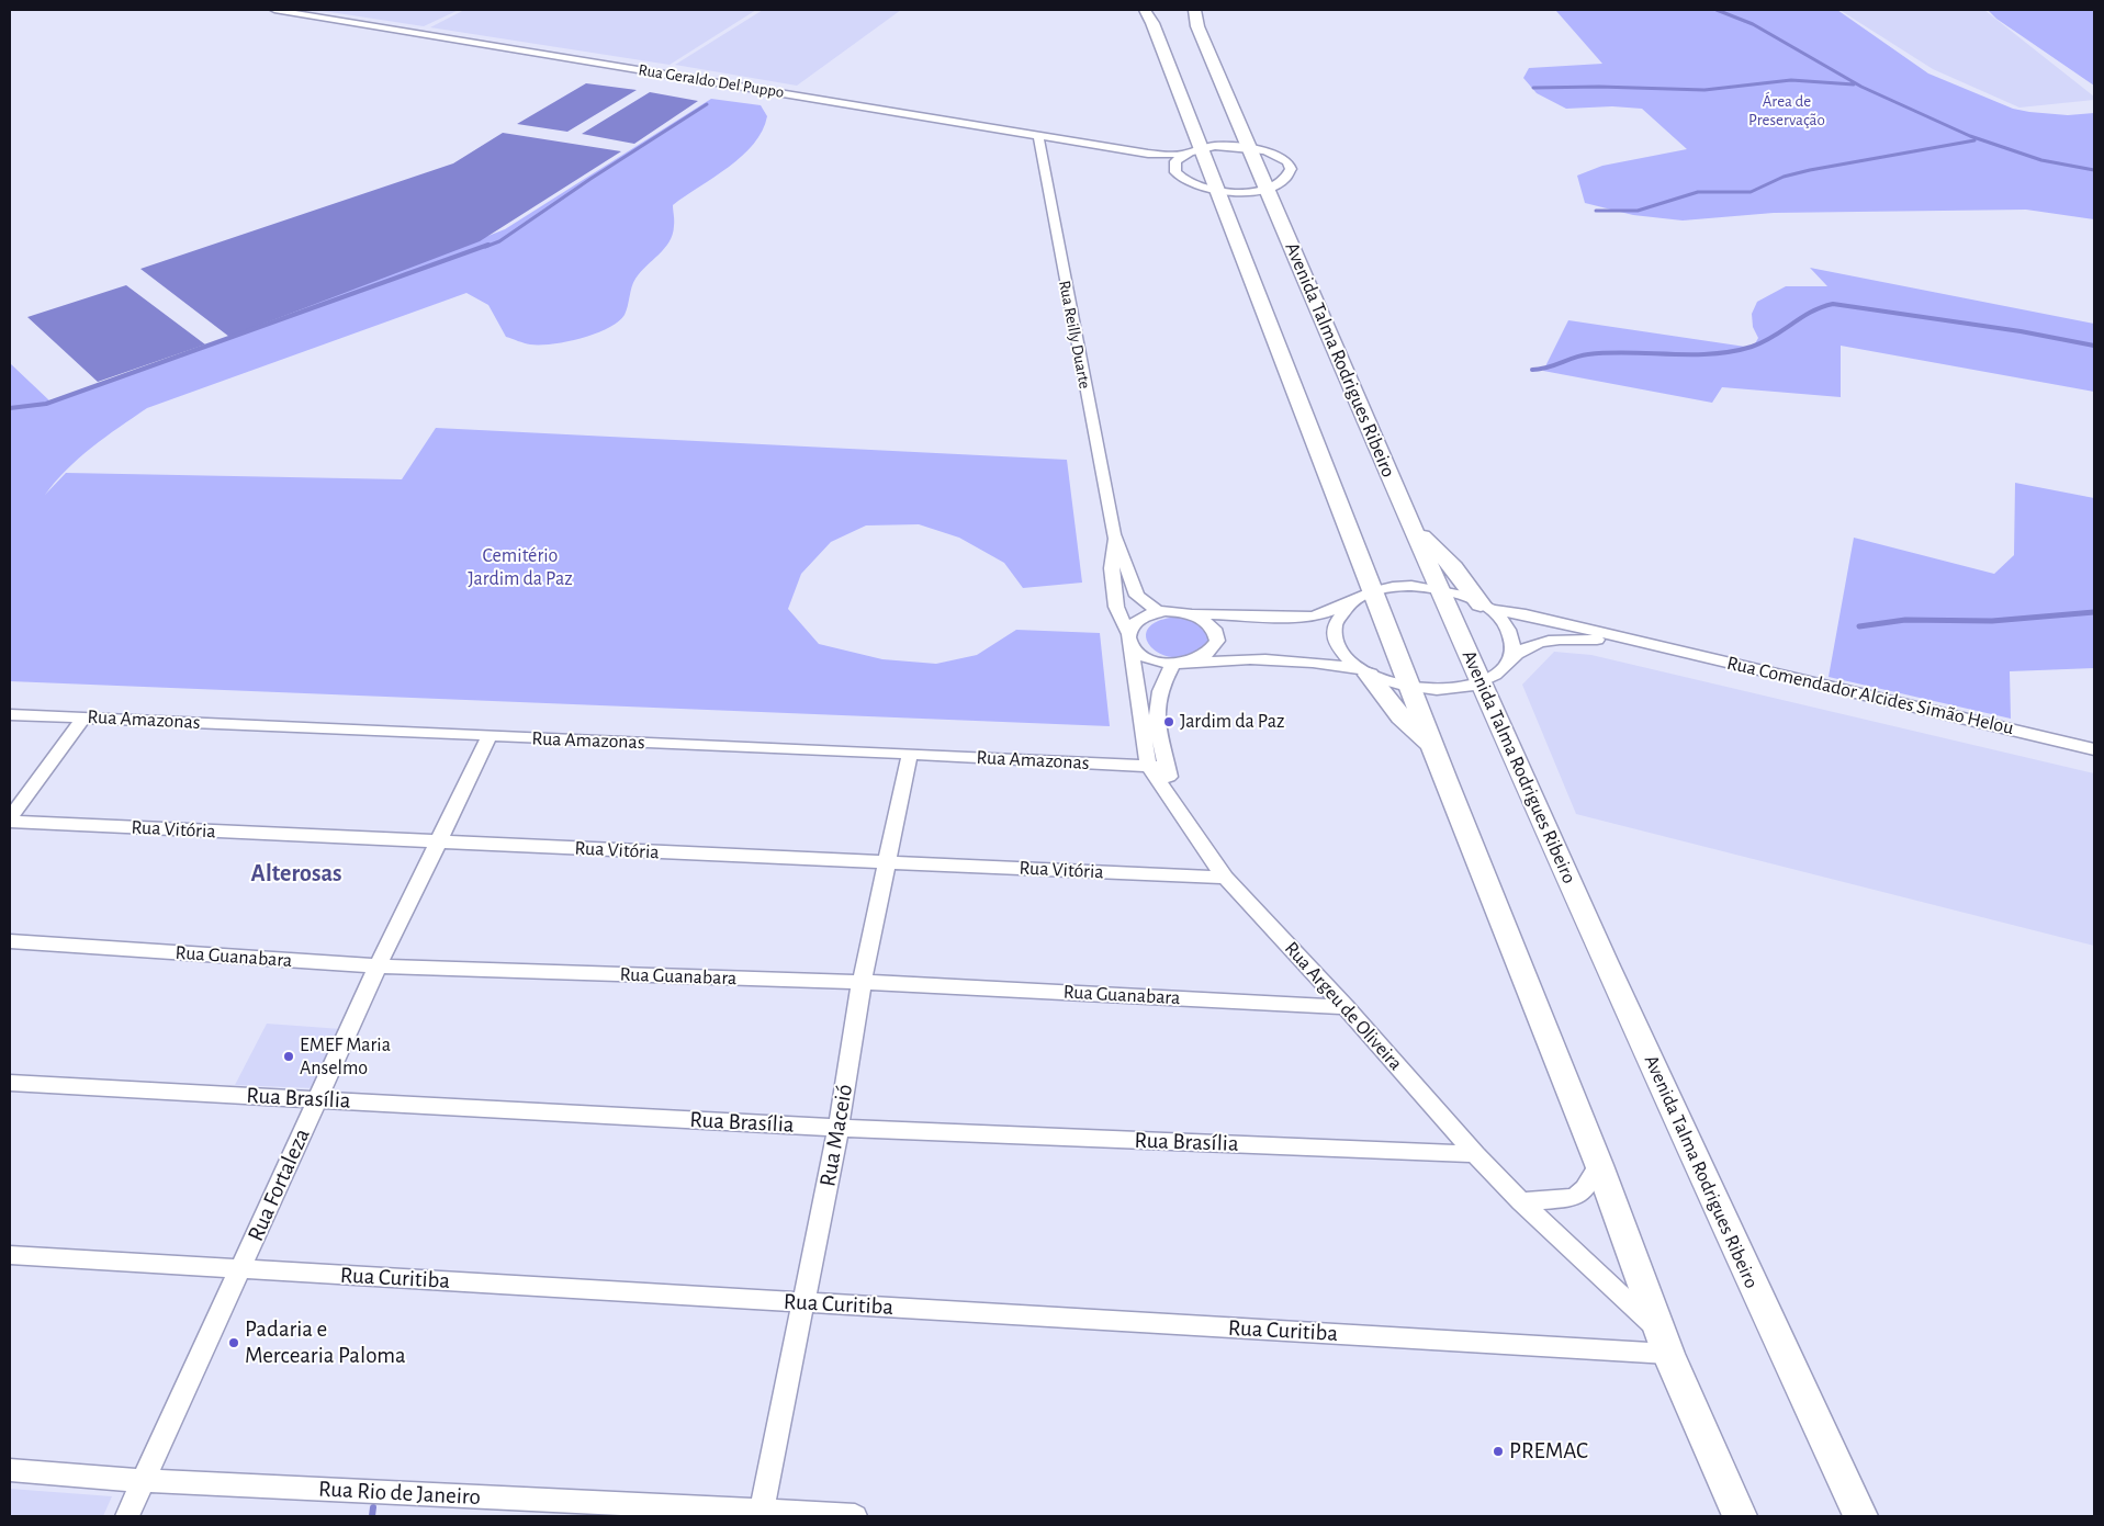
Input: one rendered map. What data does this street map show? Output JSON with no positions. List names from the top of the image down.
{
  "streets": {
    "main road": ["Avenida Talma Rodrigues Ribeiro"],
    "street": [
      "Rua Geraldo Del Puppo",
      "Rua Reilly Duarte",
      "Rua Comendador Alcides Simão Helou",
      "Rua Amazonas",
      "Rua Vitória",
      "Rua Guanabara",
      "Rua Argeu de Oliveira",
      "Rua Brasília",
      "Rua Maceió",
      "Rua Fortaleza",
      "Rua Curitiba",
      "Rua Rio de Janeiro"
    ]
  },
  "crossings": [
    ["Rua Geraldo Del Puppo", "Rua Reilly Duarte"],
    ["Rua Reilly Duarte", "Rua Amazonas"],
    ["Rua Reilly Duarte", "Rua Argeu de Oliveira"],
    ["Avenida Talma Rodrigues Ribeiro", "Rua Comendador Alcides Simão Helou"],
    ["Rua Amazonas", "Rua Maceió"],
    ["Rua Amazonas", "Rua Fortaleza"],
    ["Rua Vitória", "Rua Argeu de Oliveira"],
    ["Rua Vitória", "Rua Maceió"],
    ["Rua Vitória", "Rua Fortaleza"],
    ["Rua Guanabara", "Rua Argeu de Oliveira"],
    ["Rua Guanabara", "Rua Maceió"],
    ["Rua Guanabara", "Rua Fortaleza"],
    ["Rua Argeu de Oliveira", "Rua Brasília"],
    ["Rua Argeu de Oliveira", "Rua Curitiba"],
    ["Rua Brasília", "Rua Maceió"],
    ["Rua Brasília", "Rua Fortaleza"],
    ["Rua Maceió", "Rua Curitiba"],
    ["Rua Maceió", "Rua Rio de Janeiro"],
    ["Rua Fortaleza", "Rua Curitiba"],
    ["Rua Fortaleza", "Rua Rio de Janeiro"]
  ],
  "districts": ["Alterosas"],
  "parks": ["Área de Preservação", "Cemitério Jardim da Paz"],
  "places": [
    "Jardim da Paz",
    "EMEF Maria Anselmo",
    "Padaria e Mercearia Paloma",
    "PREMAC"
  ]
}
